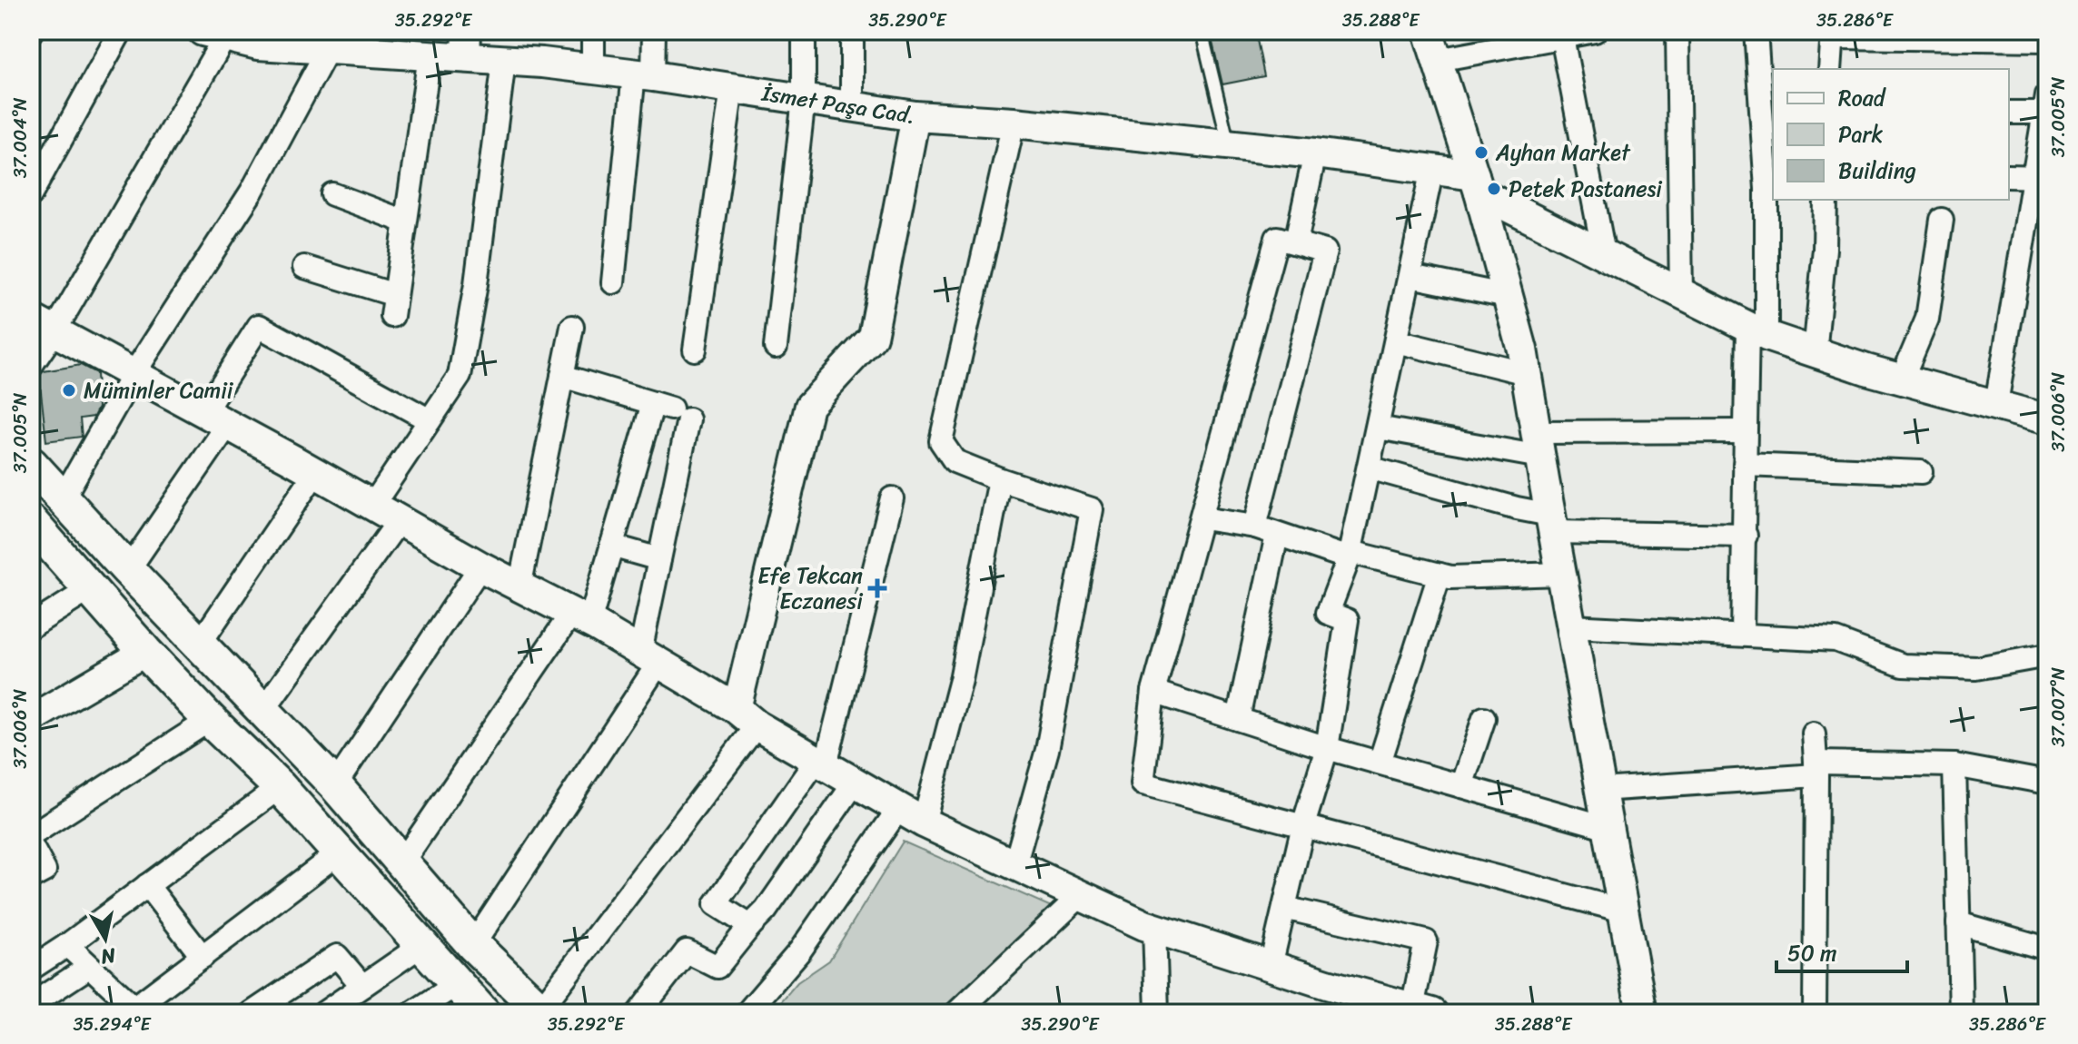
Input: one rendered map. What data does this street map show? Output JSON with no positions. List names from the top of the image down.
{
  "streets": {
    "main road": ["İsmet Paşa Cad."]
  },
  "places": {
    "other": ["Ayhan Market", "Petek Pastanesi", "Müminler Camii"],
    "health": ["Efe Tekcan Eczanesi"]
  },
  "legend": ["Road", "Park", "Building"],
  "scale_bar": "50 m",
  "north": "bottom",
  "coordinates": [
    "35.292°E",
    "35.290°E",
    "35.288°E",
    "35.286°E",
    "37.005°N",
    "37.004°N",
    "37.006°N",
    "37.007°N",
    "35.294°E"
  ]
}
